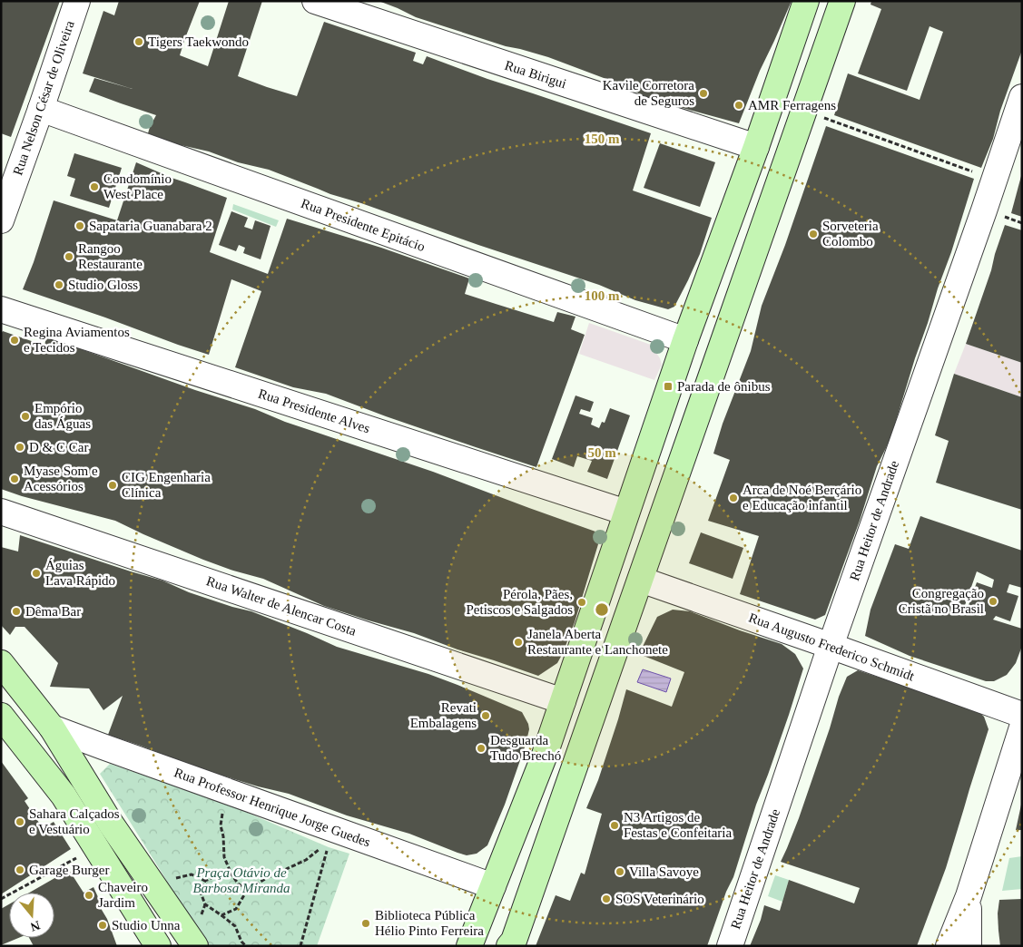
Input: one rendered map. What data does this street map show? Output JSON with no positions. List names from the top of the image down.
{
  "streets": {
    "street": [
      "Rua Birigui",
      "Rua Nelson César de Oliveira",
      "Rua Presidente Epitácio",
      "Rua Presidente Alves",
      "Rua Heitor de Andrade",
      "Rua Walter de Alencar Costa",
      "Rua Augusto Frederico Schmidt",
      "Rua Professor Henrique Jorge Guedes"
    ]
  },
  "crossings": [
    ["Rua Nelson César de Oliveira", "Rua Presidente Epitácio"],
    ["Rua Heitor de Andrade", "Rua Augusto Frederico Schmidt"]
  ],
  "parks": ["Praça Otávio de Barbosa Miranda"],
  "places": {
    "other": [
      "Tigers Taekwondo",
      "Kavile Corretora de Seguros",
      "AMR Ferragens",
      "Condomínio West Place",
      "Sapataria Guanabara 2",
      "Sorveteria Colombo",
      "Rangoo Restaurante",
      "Studio Gloss",
      "Regina Aviamentos e Tecidos",
      "Empório das Águas",
      "D & C Car",
      "Myase Som e Acessórios",
      "CIG Engenharia Clínica",
      "Arca de Noé Berçário e Educação infantil",
      "Águias Lava Rápido",
      "Congregação Cristã no Brasil",
      "Pérola, Pães, Petiscos e Salgados",
      "Dêma Bar",
      "Janela Aberta Restaurante e Lanchonete",
      "Revati Embalagens",
      "Desguarda Tudo Brechó",
      "Sahara Calçados e Vestuário",
      "N3 Artigos de Festas e Confeitaria",
      "Garage Burger",
      "Villa Savoye",
      "Chaveiro Jardim",
      "SOS Veterinário",
      "Biblioteca Pública Hélio Pinto Ferreira",
      "Studio Unna"
    ],
    "transit": ["Parada de ônibus"]
  },
  "north": "bottom",
  "rings": ["150 m", "100 m", "50 m"]
}
